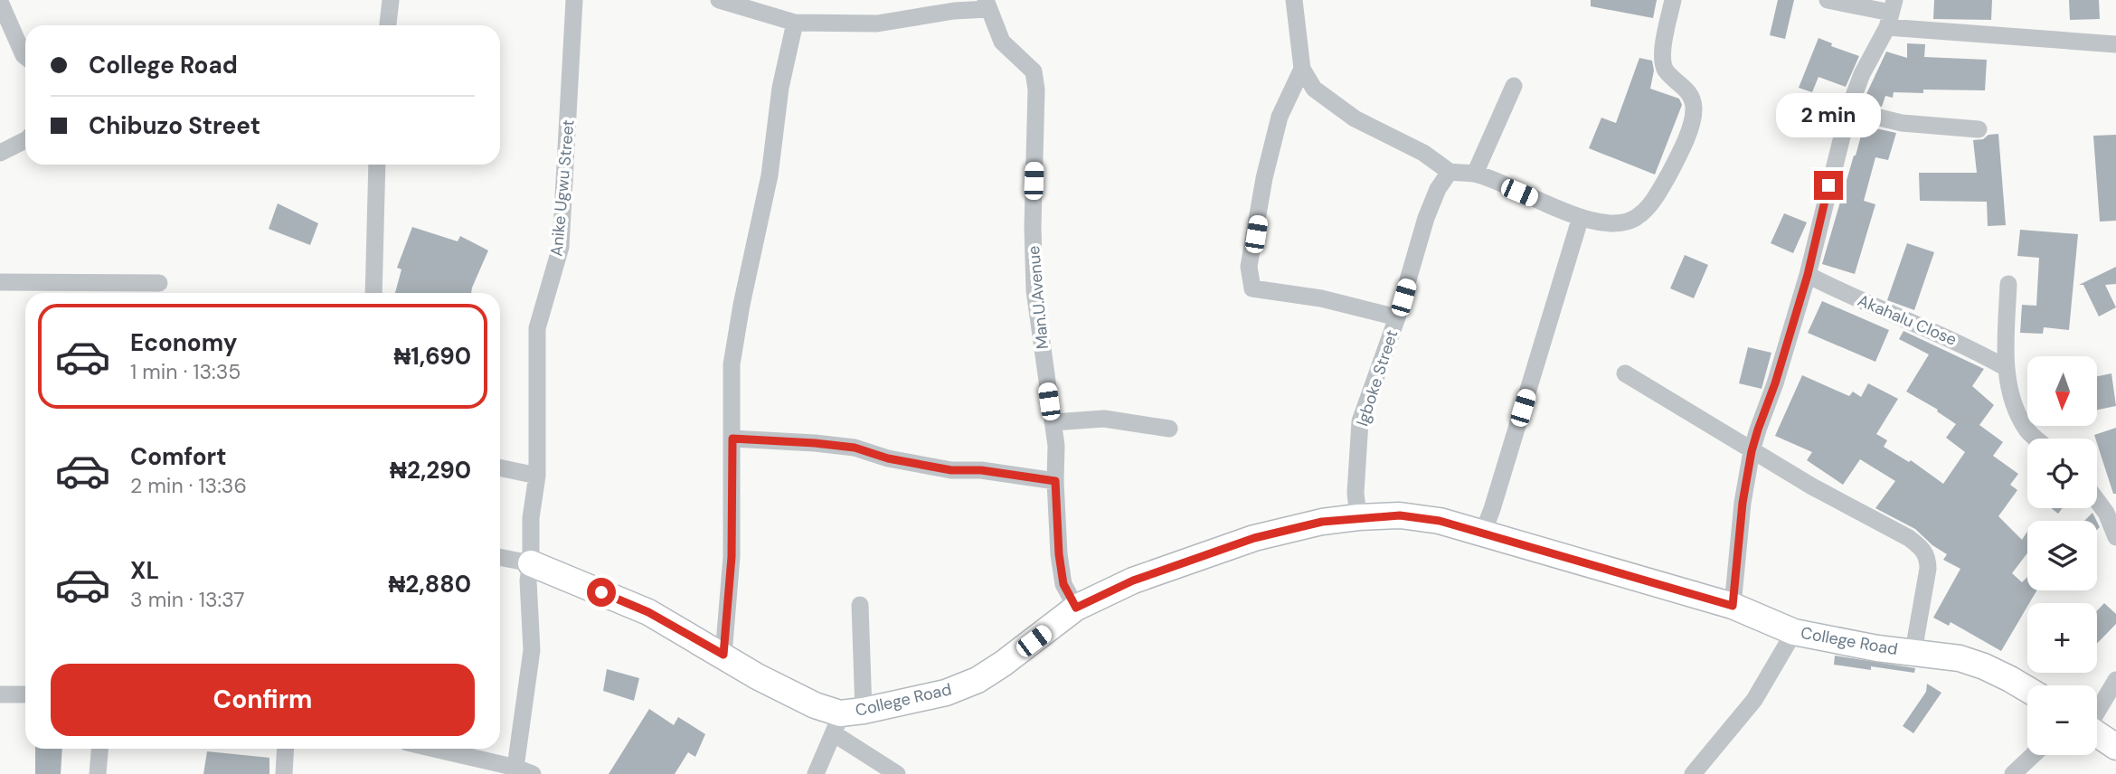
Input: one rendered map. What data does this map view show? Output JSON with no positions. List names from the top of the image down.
{
  "streets": {
    "main road": ["College Road"],
    "street": [
      "Anike Ugwu Street",
      "Man.U.Avenue",
      "Akahalu Close",
      "Igboke Street"
    ]
  },
  "crossings": [
    ["Anike Ugwu Street", "College Road"],
    ["Man.U.Avenue", "College Road"],
    ["Igboke Street", "College Road"]
  ],
  "north": "bottom",
  "page": {
    "banner": ["College Road", "Chibuzo Street"],
    "bubble": "2 min",
    "list": [
      {
        "name": "Economy",
        "note": "1 min · 13:35",
        "value": "₦1,690"
      },
      {
        "name": "Comfort",
        "note": "2 min · 13:36",
        "value": "₦2,290"
      },
      {
        "name": "XL",
        "note": "3 min · 13:37",
        "value": "₦2,880"
      }
    ],
    "map_buttons": ["+", "−"],
    "buttons": "Confirm"
  }
}
